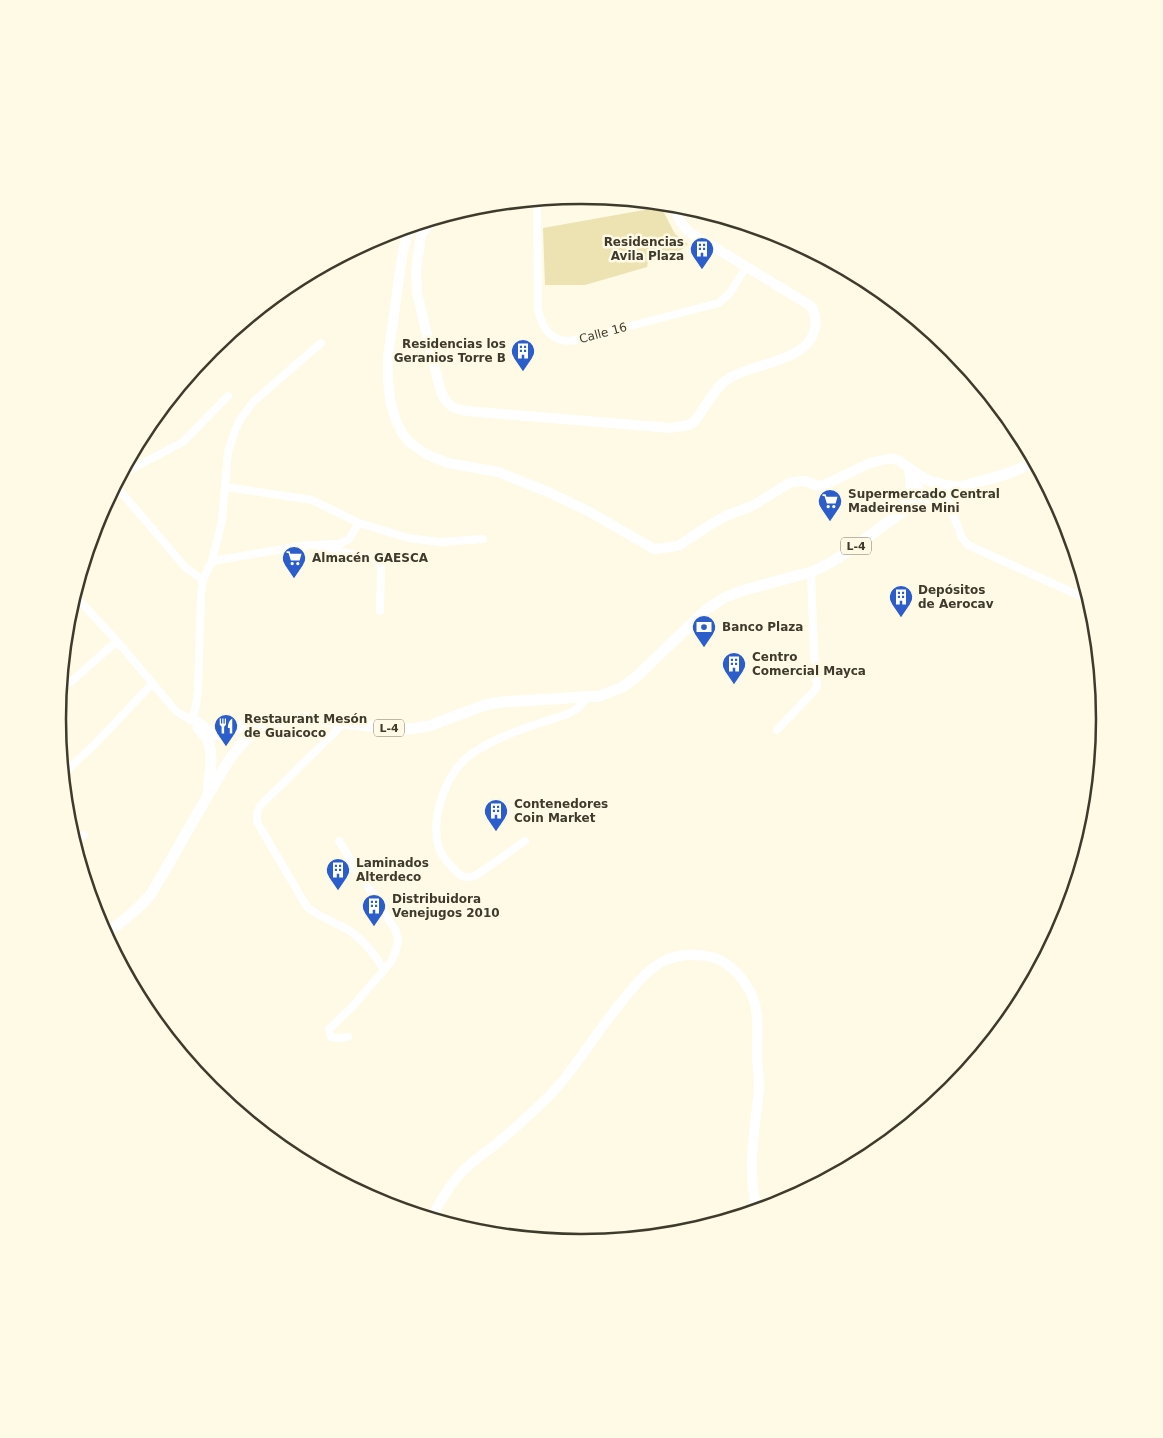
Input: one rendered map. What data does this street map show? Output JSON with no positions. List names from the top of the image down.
{
  "streets": {
    "main road": ["L-4"],
    "street": ["Calle 16"]
  },
  "places": {
    "building": [
      "Residencias Avila Plaza",
      "Residencias los Geranios Torre B",
      "Depósitos de Aerocav",
      "Centro Comercial Mayca",
      "Contenedores Coin Market",
      "Laminados Alterdeco",
      "Distribuidora Venejugos 2010"
    ],
    "supermarket": ["Supermercado Central Madeirense Mini", "Almacén GAESCA"],
    "bank": ["Banco Plaza"],
    "restaurant": ["Restaurant Mesón de Guaicoco"]
  }
}
